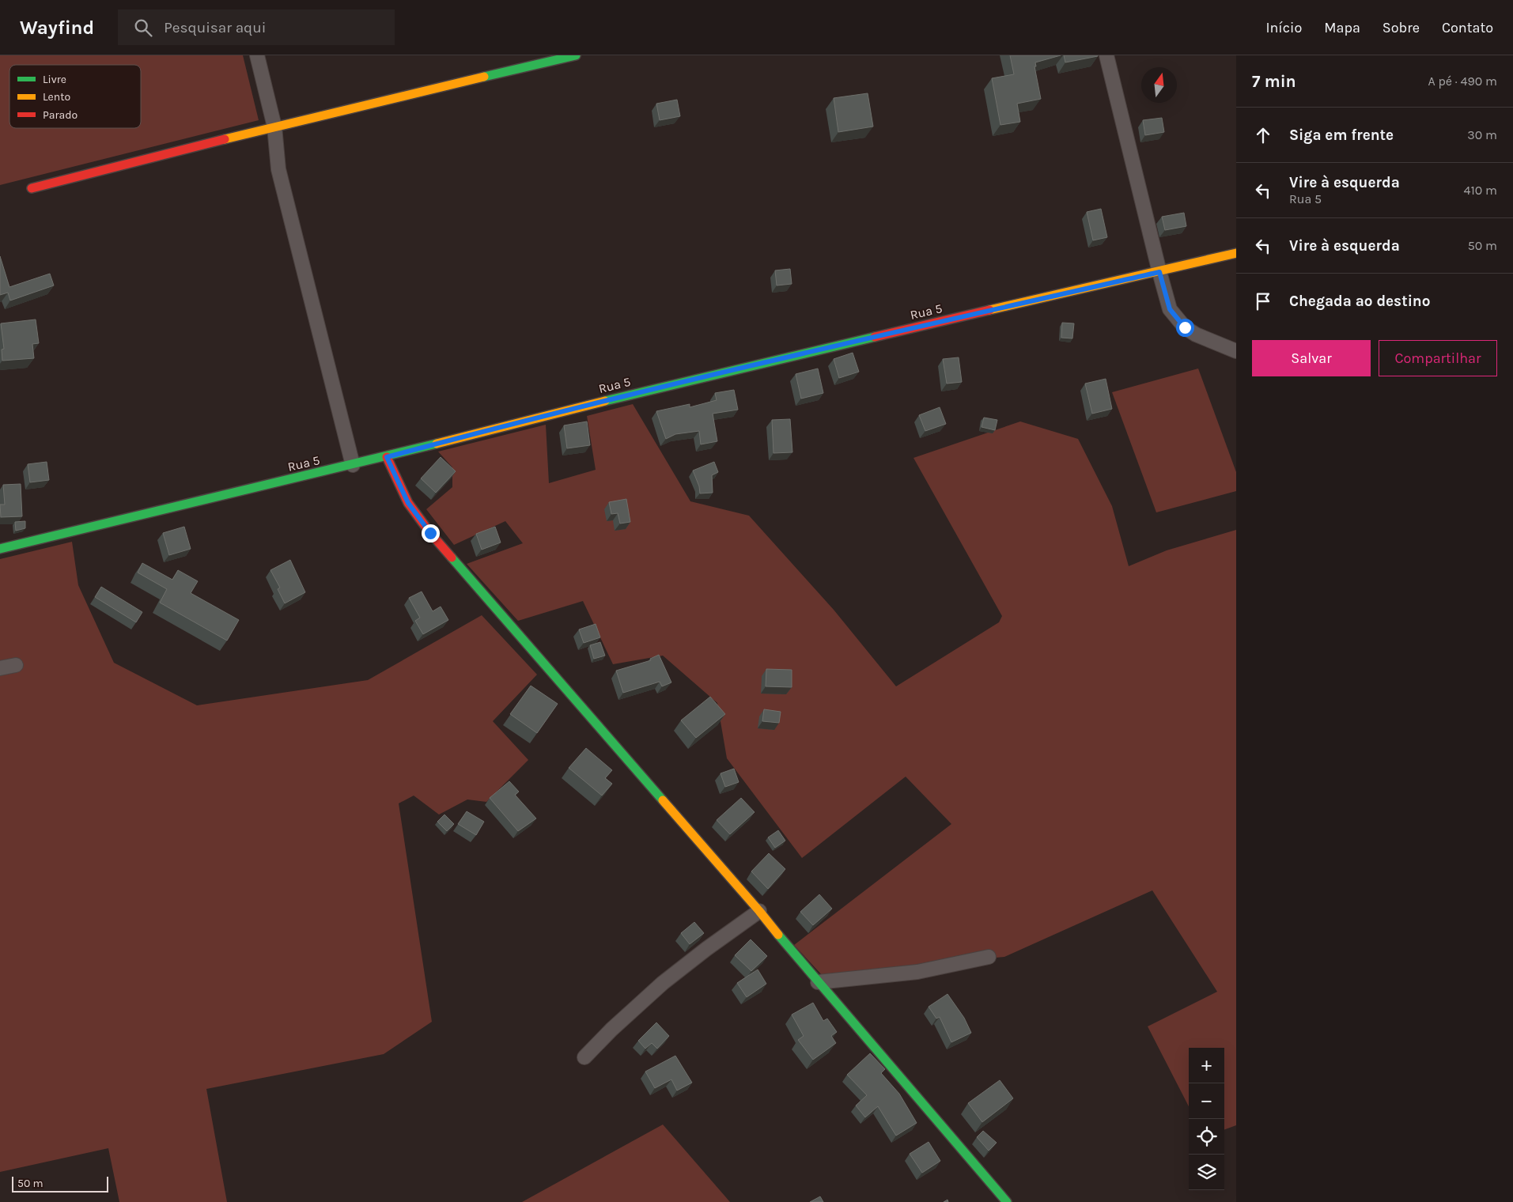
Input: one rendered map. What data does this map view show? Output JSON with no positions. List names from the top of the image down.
{
  "streets": {
    "street": ["Rua 5"]
  },
  "legend": ["Livre", "Lento", "Parado"],
  "scale_bar": "50 m",
  "north": "top",
  "page": {
    "header": "Wayfind",
    "search": "Pesquisar aqui",
    "nav": [
      "Início",
      "Mapa",
      "Sobre",
      "Contato"
    ],
    "heading": ["7 min", "A pé · 490 m"],
    "list": [
      ["Siga em frente", "30 m"],
      ["Vire à esquerda", "Rua 5", "410 m"],
      ["Vire à esquerda", "50 m"],
      "Chegada ao destino"
    ],
    "buttons": ["Salvar", "Compartilhar"],
    "map_buttons": ["+", "−"],
    "scale": "50 m"
  }
}
